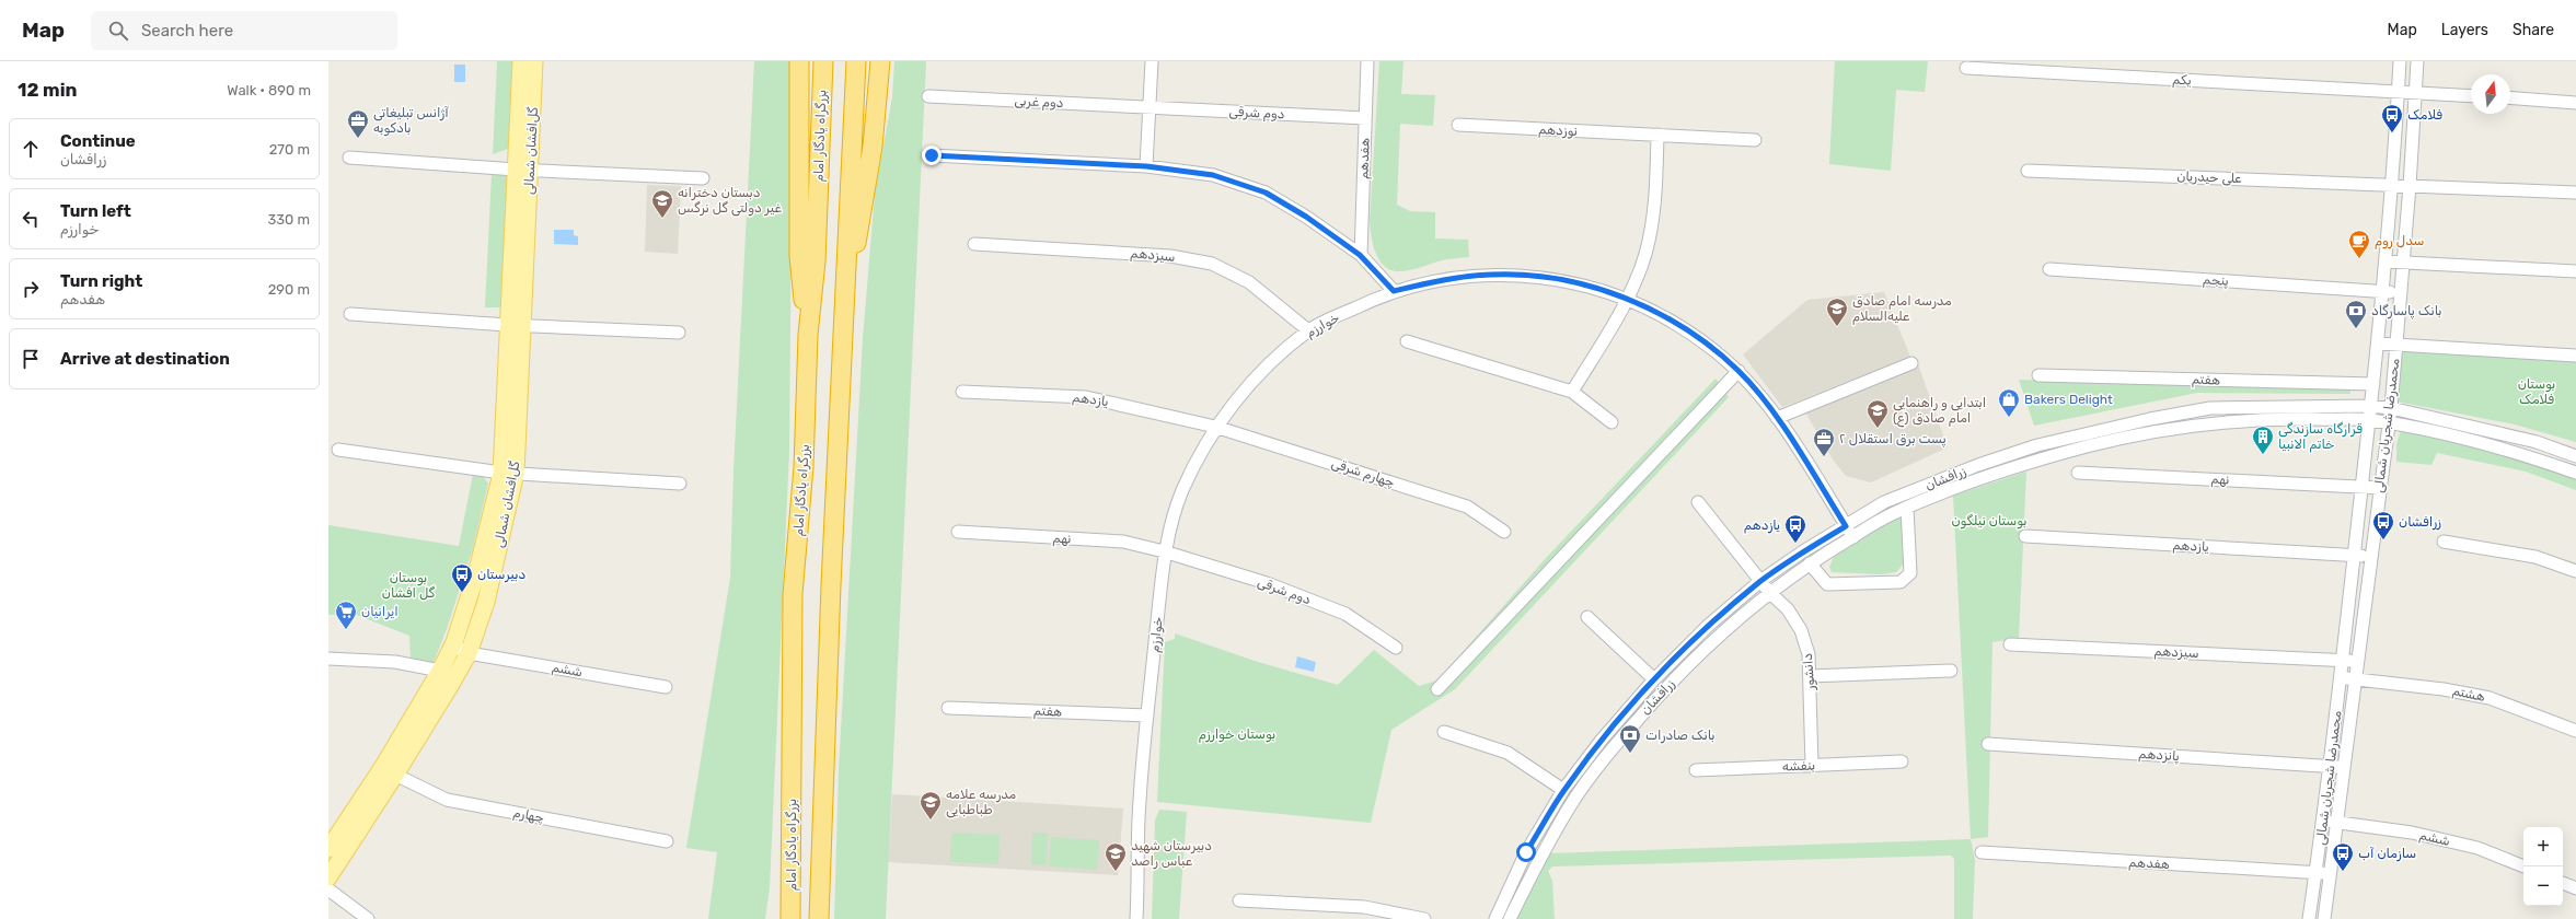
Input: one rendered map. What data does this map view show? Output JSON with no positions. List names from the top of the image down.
{
  "streets": {
    "highway": ["بزرگراه یادگار امام"],
    "main road": ["گل‌افشان شمالی"],
    "street": [
      "یکم",
      "دوم غربی",
      "دوم شرقی",
      "نوزدهم",
      "هفدهم",
      "علی حیدریان",
      "سیزدهم",
      "پنجم",
      "خوارزم",
      "هفتم",
      "یازدهم",
      "محمدرضا شجریان شمالی",
      "چهارم شرقی",
      "زرافشان",
      "نهم",
      "ششم",
      "دانشور",
      "هشتم",
      "پانزدهم",
      "بنفشه",
      "چهارم"
    ]
  },
  "crossings": [
    ["یکم", "محمدرضا شجریان شمالی"],
    ["دوم غربی", "دوم شرقی"],
    ["دوم شرقی", "هفدهم"],
    ["دوم شرقی", "خوارزم"],
    ["دوم شرقی", "نهم"],
    ["گل‌افشان شمالی", "ششم"],
    ["گل‌افشان شمالی", "چهارم"],
    ["هفدهم", "محمدرضا شجریان شمالی"],
    ["علی حیدریان", "محمدرضا شجریان شمالی"],
    ["سیزدهم", "خوارزم"],
    ["سیزدهم", "محمدرضا شجریان شمالی"],
    ["پنجم", "محمدرضا شجریان شمالی"],
    ["خوارزم", "هفتم"],
    ["خوارزم", "یازدهم"],
    ["خوارزم", "چهارم شرقی"],
    ["خوارزم", "زرافشان"],
    ["خوارزم", "نهم"],
    ["هفتم", "محمدرضا شجریان شمالی"],
    ["یازدهم", "محمدرضا شجریان شمالی"],
    ["یازدهم", "چهارم شرقی"],
    ["محمدرضا شجریان شمالی", "زرافشان"],
    ["محمدرضا شجریان شمالی", "نهم"],
    ["محمدرضا شجریان شمالی", "ششم"],
    ["محمدرضا شجریان شمالی", "هشتم"],
    ["محمدرضا شجریان شمالی", "پانزدهم"],
    ["زرافشان", "دانشور"],
    ["دانشور", "بنفشه"]
  ],
  "parks": [
    "بوستان فلامک",
    "بوستان نیلگون",
    "بوستان گل افشان",
    "بوستان خوارزم"
  ],
  "places": {
    "bus stop": [
      "فلامک",
      "زرافشان",
      "یازدهم",
      "دبیرستان",
      "سازمان آب"
    ],
    "office": ["آژانس تبلیغاتی بادکوبه", "پست برق استقلال ۲"],
    "school or university": [
      "دبستان دخترانه غیر دولتی گل نرگس",
      "مدرسه امام صادق علیه‌السلام",
      "ابتدایی و راهنمایی امام صادق (ع)",
      "مدرسه علامه طباطبایی",
      "دبیرستان شهید عباس راصد"
    ],
    "cafe": ["سدل روم"],
    "bank": ["بانک پاسارگاد", "بانک صادرات"],
    "shop": ["Bakers Delight"],
    "building": ["قرارگاه سازندگی خاتم الانبیا"],
    "supermarket": ["ایرانیان"]
  },
  "north": "top",
  "page": {
    "header": "Map",
    "search": "Search here",
    "nav": ["Map", "Layers", "Share"],
    "heading": ["12 min", "Walk · 890 m"],
    "list": [
      ["Continue", "زرافشان", "270 m"],
      ["Turn left", "خوارزم", "330 m"],
      ["Turn right", "هفدهم", "290 m"],
      "Arrive at destination"
    ],
    "map_buttons": ["+", "−"]
  }
}
